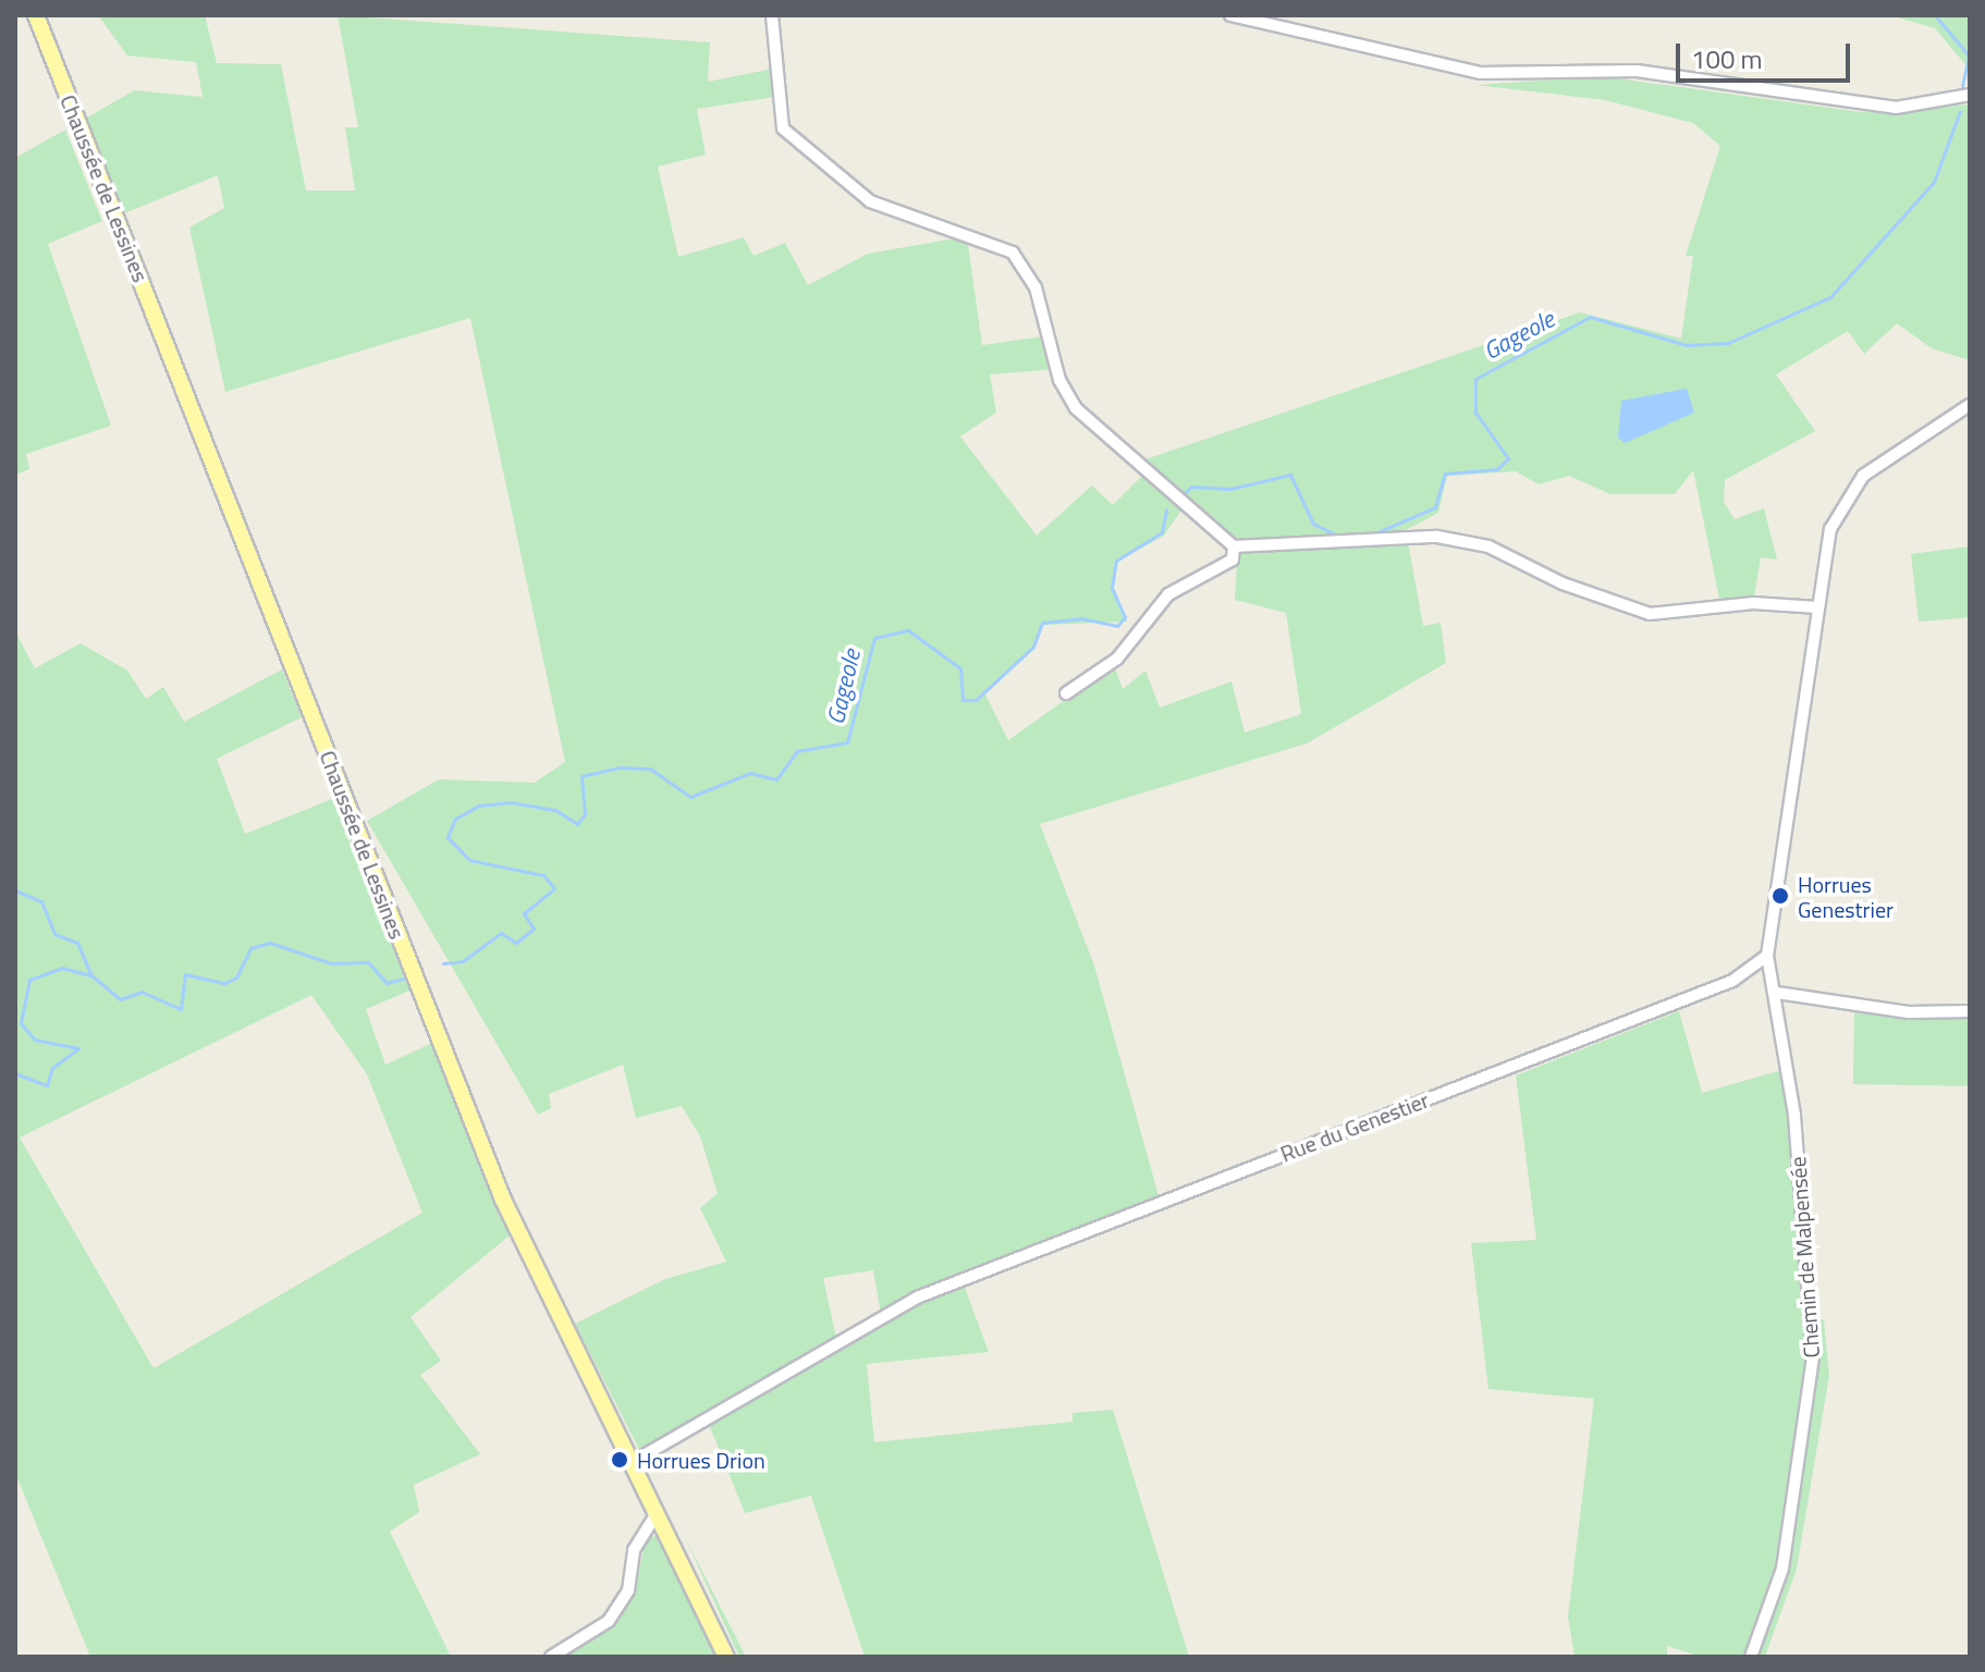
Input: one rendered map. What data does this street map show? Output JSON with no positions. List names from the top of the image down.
{
  "streets": {
    "main road": ["Chaussée de Lessines"],
    "street": ["Rue du Genestier", "Chemin de Malpensée"]
  },
  "crossings": [
    ["Chaussée de Lessines", "Rue du Genestier"],
    ["Rue du Genestier", "Chemin de Malpensée"]
  ],
  "water": ["Gageole"],
  "places": ["Horrues Genestrier", "Horrues Drion"],
  "scale_bar": "100 m"
}
